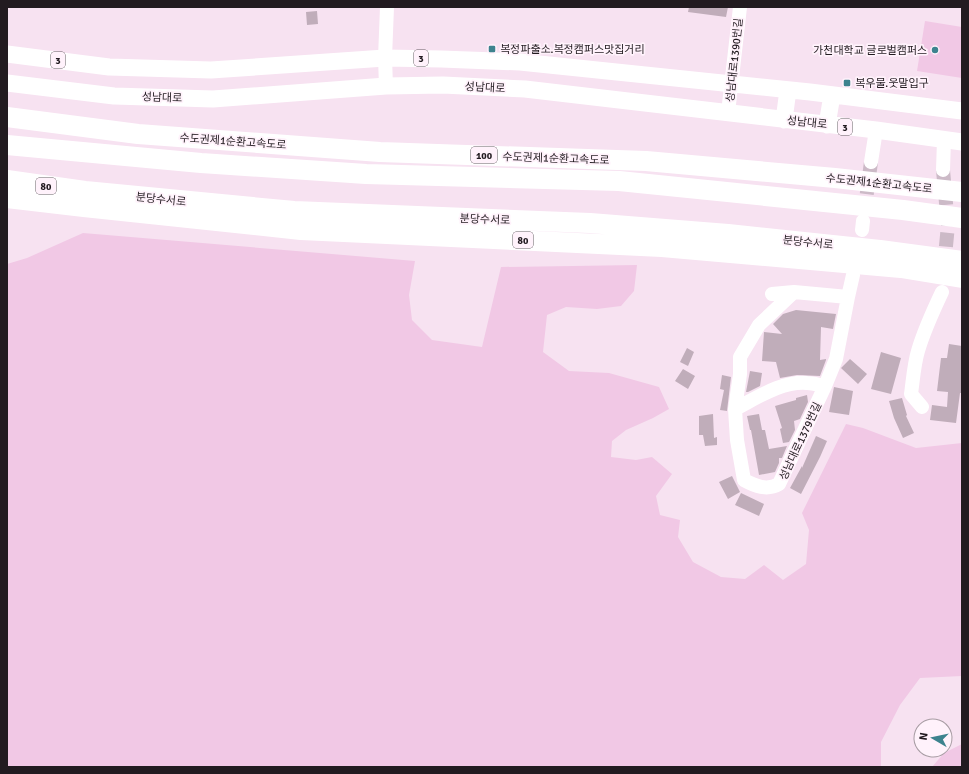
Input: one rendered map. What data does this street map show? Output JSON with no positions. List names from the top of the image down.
{
  "streets": {
    "highway": [
      "수도권제1순환고속도로",
      "100",
      "80",
      "분당수서로"
    ],
    "main road": ["3", "성남대로"],
    "street": ["성남대로1390번길", "성남대로1379번길"]
  },
  "crossings": [
    ["3", "성남대로1390번길"],
    ["성남대로1390번길", "성남대로"]
  ],
  "places": {
    "transit": ["복정파출소.복정캠퍼스맛집거리", "복우물.웃말입구"],
    "other": ["가천대학교 글로벌캠퍼스"]
  },
  "north": "left"
}
